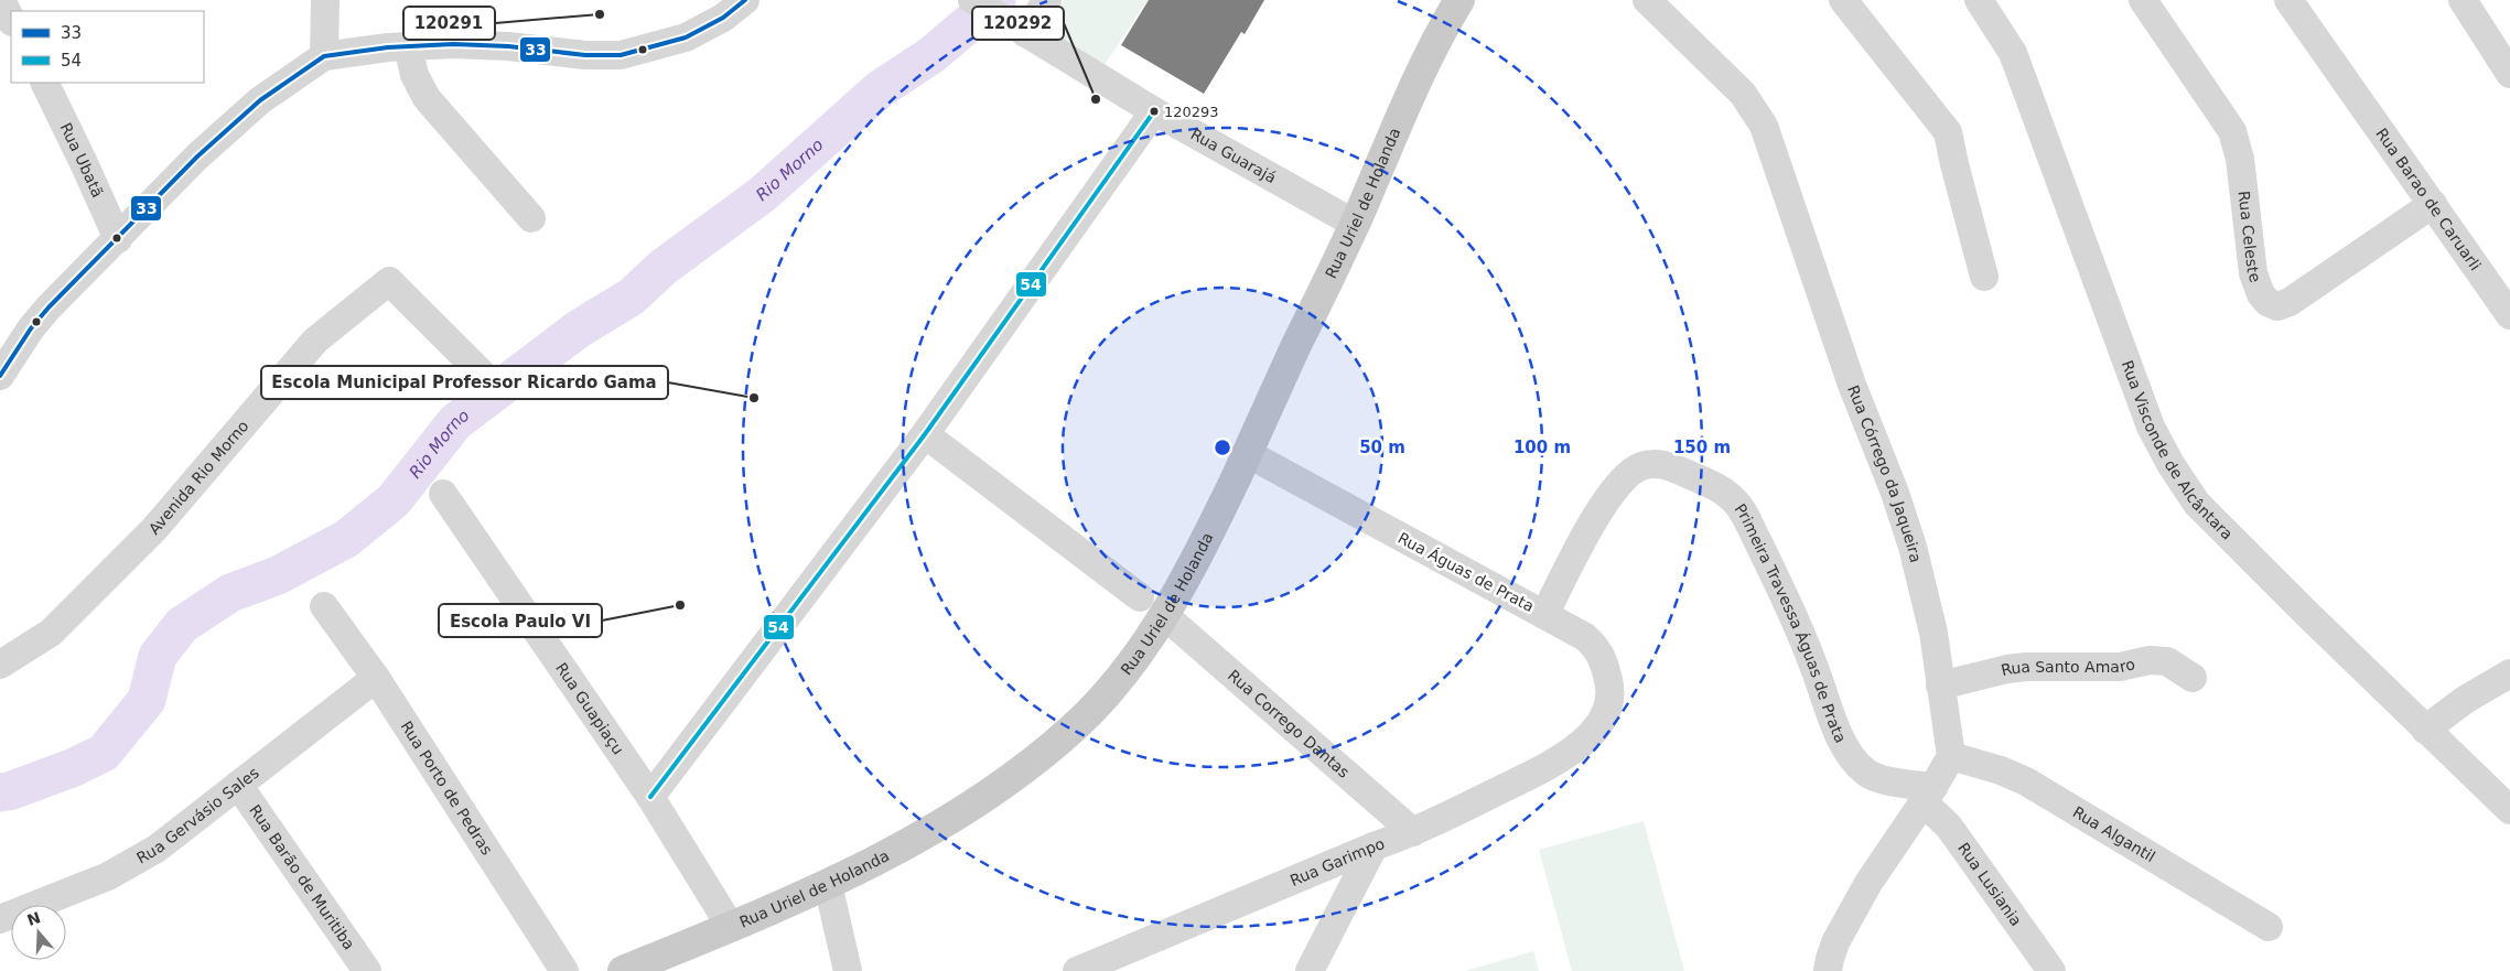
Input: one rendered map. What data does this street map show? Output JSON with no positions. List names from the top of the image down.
{
  "streets": {
    "main road": ["Rua Uriel de Holanda"],
    "street": [
      "Rua Guarajá",
      "Rua Ubatã",
      "Rua Barao de Caruarli",
      "Rua Celeste",
      "Rua Visconde de Alcântara",
      "Rua Córrego da Jaqueira",
      "Avenida Rio Morno",
      "Rua Águas de Prata",
      "Primeira Travessa Águas de Prata",
      "Rua Santo Amaro",
      "Rua Guapiaçu",
      "Rua Corrego Dantas",
      "Rua Porto de Pedras",
      "Rua Gervásio Sales",
      "Rua Algantil",
      "Rua Garimpo",
      "Rua Barão de Muritiba",
      "Rua Lusiania"
    ]
  },
  "crossings": [
    ["Rua Guarajá", "Rua Uriel de Holanda"],
    ["Rua Barao de Caruarli", "Rua Celeste"],
    ["Rua Uriel de Holanda", "Rua Águas de Prata"],
    ["Rua Uriel de Holanda", "Rua Guapiaçu"],
    ["Rua Uriel de Holanda", "Rua Corrego Dantas"],
    ["Rua Córrego da Jaqueira", "Rua Santo Amaro"],
    ["Rua Córrego da Jaqueira", "Rua Algantil"],
    ["Rua Águas de Prata", "Primeira Travessa Águas de Prata"],
    ["Rua Águas de Prata", "Rua Garimpo"],
    ["Primeira Travessa Águas de Prata", "Rua Lusiania"],
    ["Rua Corrego Dantas", "Rua Garimpo"],
    ["Rua Porto de Pedras", "Rua Gervásio Sales"],
    ["Rua Gervásio Sales", "Rua Barão de Muritiba"]
  ],
  "water": ["Rio Morno"],
  "places": [
    "120291",
    "120292",
    "120293",
    "Escola Municipal Professor Ricardo Gama",
    "Escola Paulo VI"
  ],
  "lines": ["transit line 33", "transit line 54"],
  "legend": ["33", "54"],
  "north": "top",
  "rings": ["50 m", "100 m", "150 m"]
}
